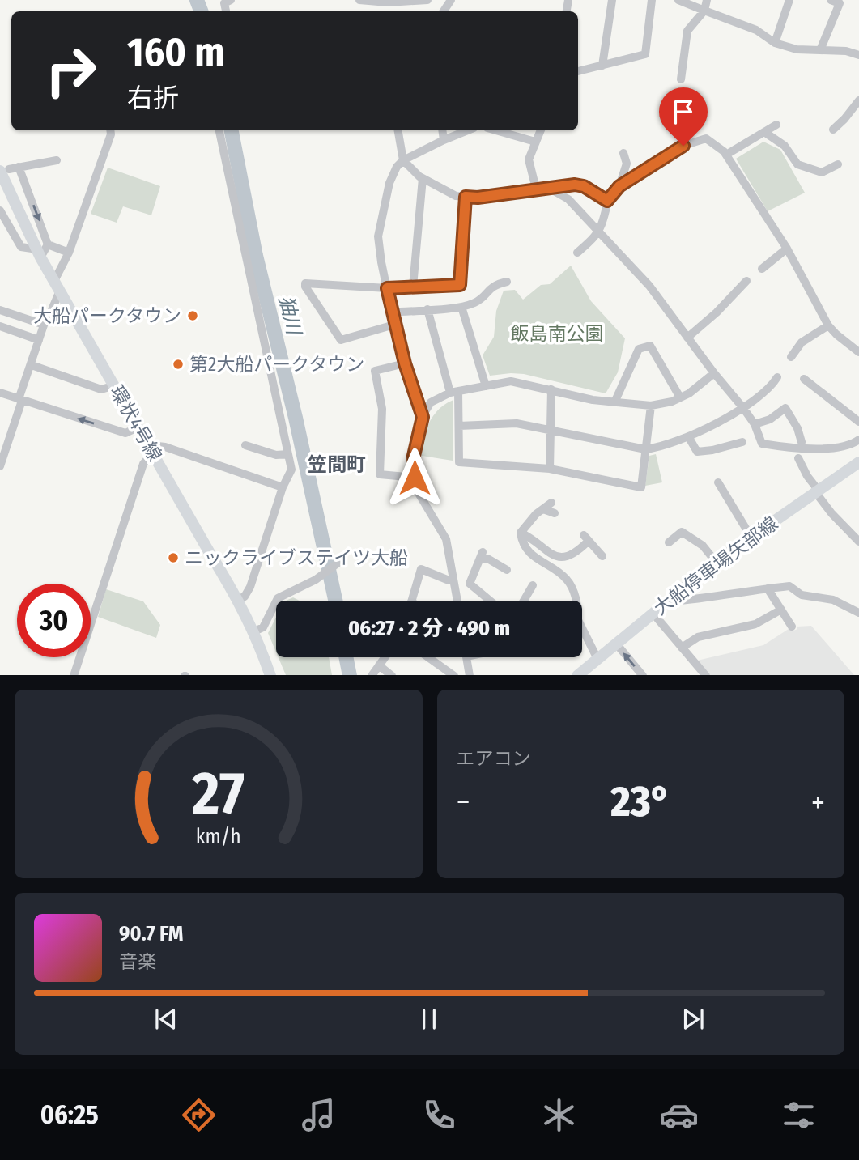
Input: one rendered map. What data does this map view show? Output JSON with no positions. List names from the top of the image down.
{
  "streets": {
    "main road": ["環状4号線", "大船停車場矢部線"]
  },
  "districts": ["笠間町"],
  "water": ["㹨川"],
  "parks": ["飯島南公園"],
  "places": ["大船パークタウン", "第2大船パークタウン", "ニックライブステイツ大船"],
  "page": {
    "turn": ["160 m", "右折"],
    "limit": "30",
    "trip": "06:27 · 2 分 · 490 m",
    "tile": "エアコン",
    "heat": ["−", "23°", "+"],
    "song": ["90.7 FM", "音楽"],
    "tabs": "06:25",
    "gauge": ["27", "km/h"]
  }
}
